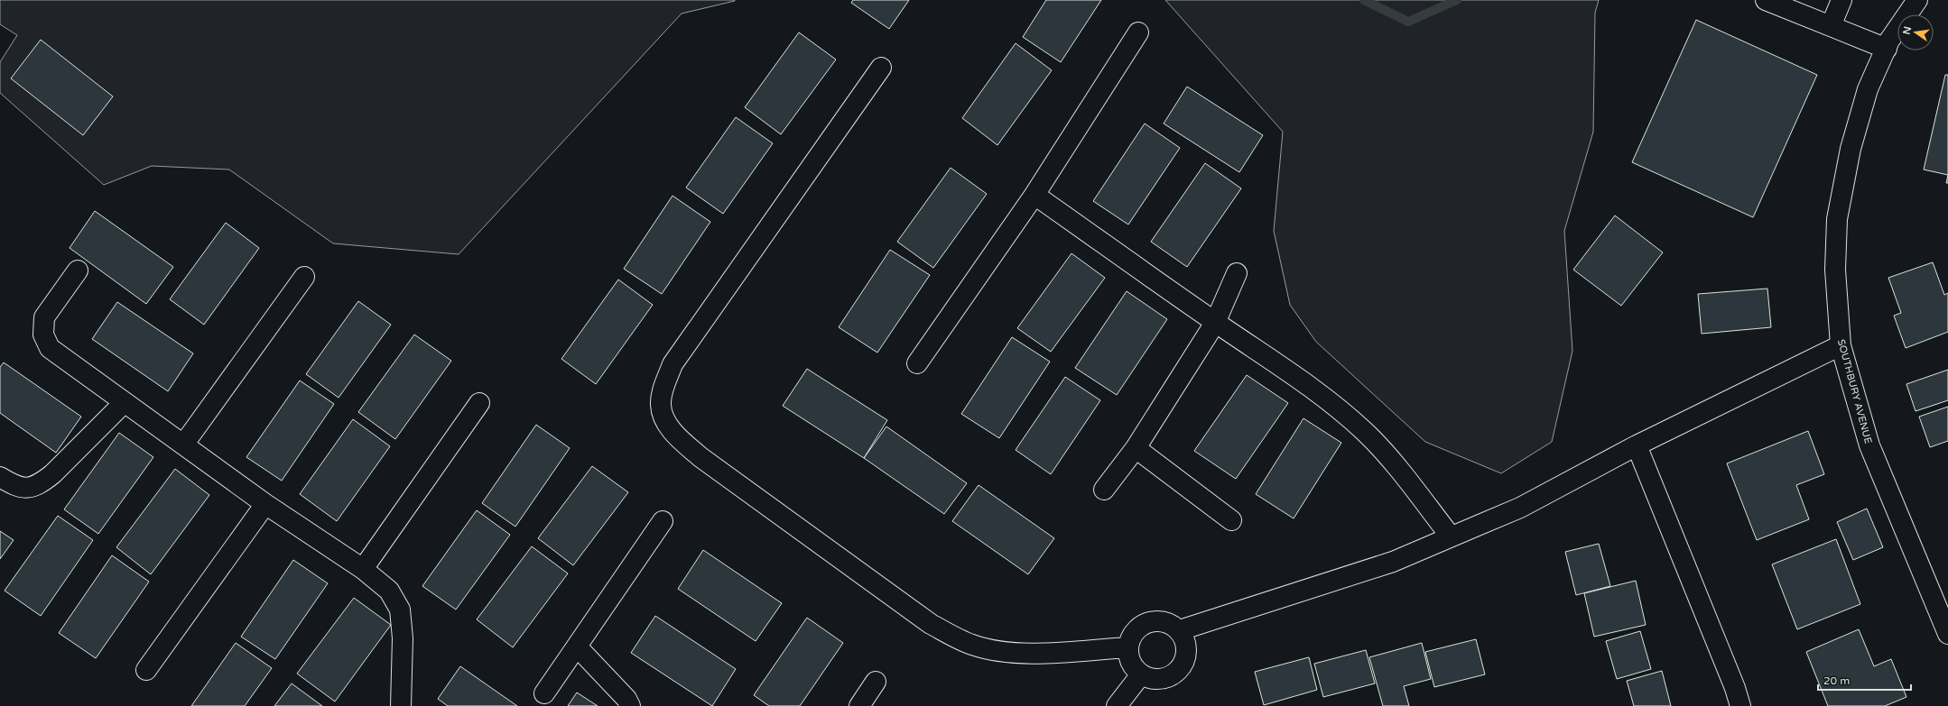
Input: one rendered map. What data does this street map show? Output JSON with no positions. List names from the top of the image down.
{
  "streets": {
    "street": ["SOUTHBURY AVENUE"]
  },
  "scale_bar": "20 m",
  "north": "left"
}
